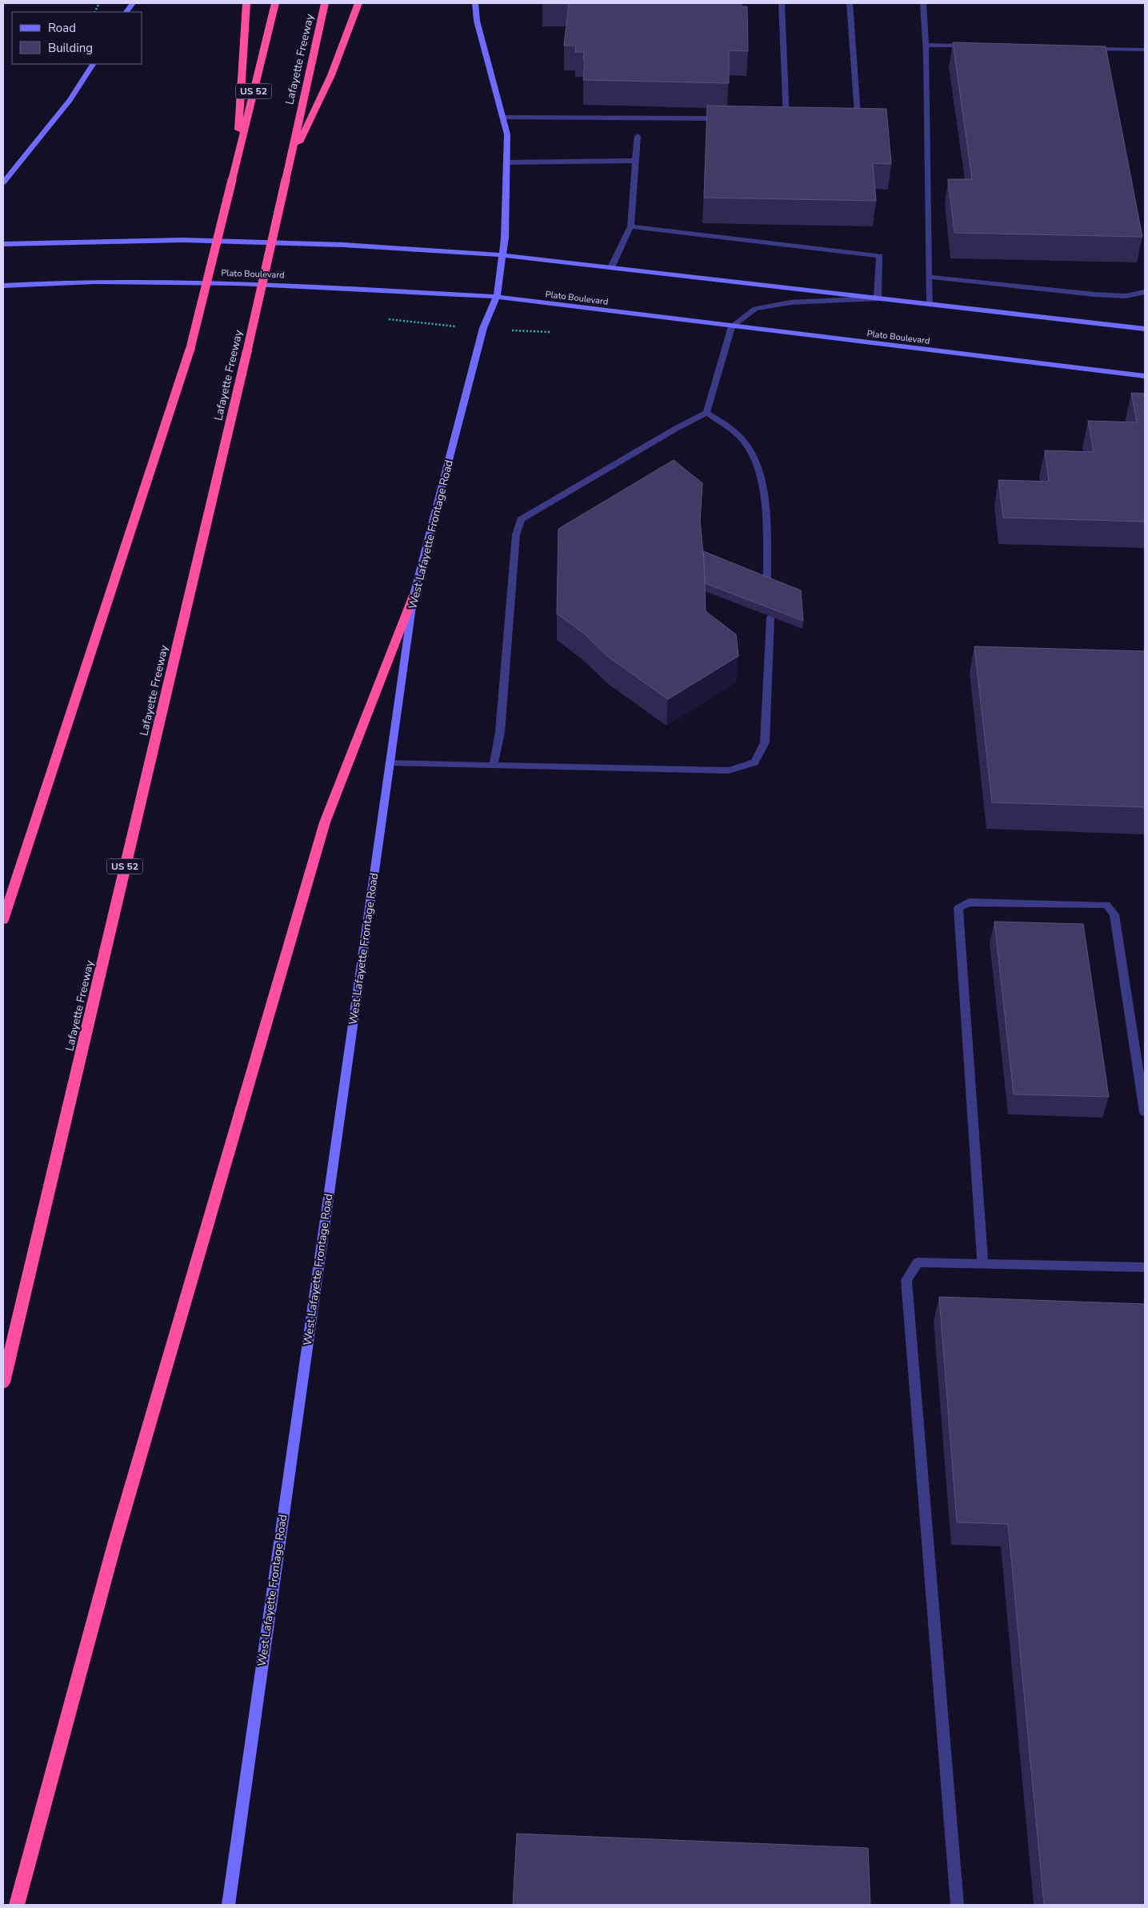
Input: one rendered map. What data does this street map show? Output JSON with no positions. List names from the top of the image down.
{
  "streets": {
    "highway": ["Lafayette Freeway", "US 52"],
    "main road": ["Plato Boulevard", "West Lafayette Frontage Road"]
  },
  "crossings": [
    ["Plato Boulevard", "West Lafayette Frontage Road"]
  ],
  "legend": ["Road", "Building"]
}
